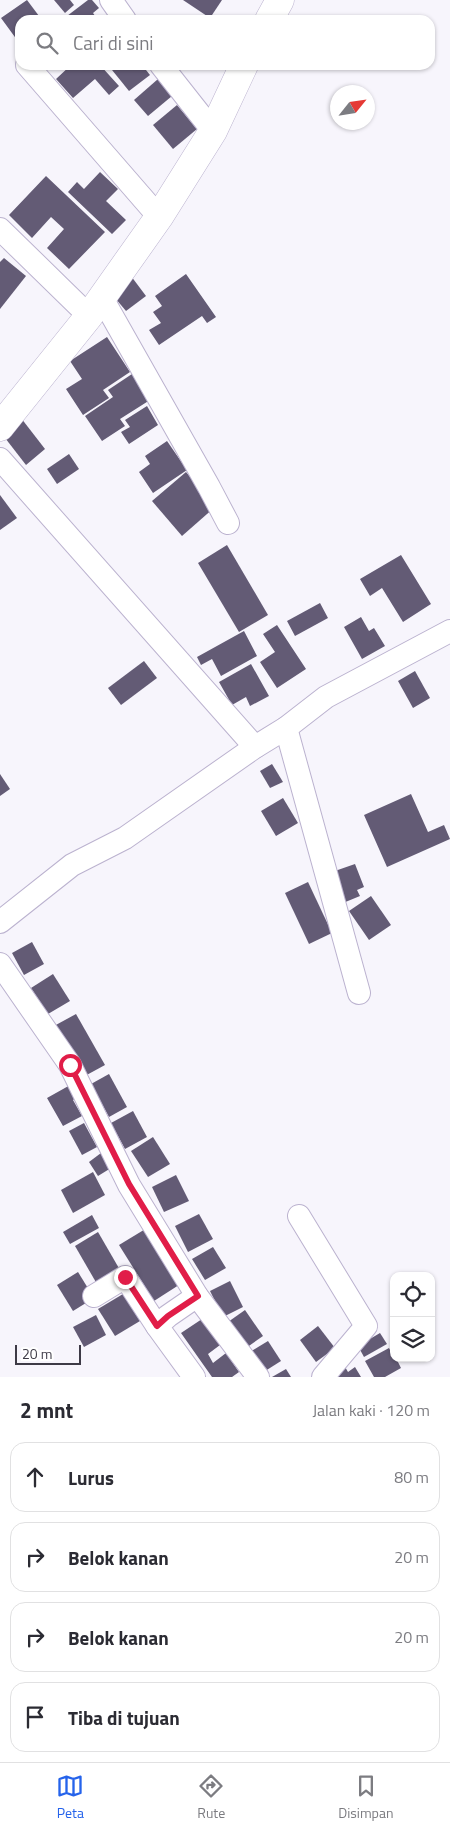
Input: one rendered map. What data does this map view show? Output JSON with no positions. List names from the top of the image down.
{
  "scale_bar": "20 m",
  "north": "top right",
  "page": {
    "search": "Cari di sini",
    "scale": "20 m",
    "heading": ["2 mnt", "Jalan kaki · 120 m"],
    "list": [
      ["Lurus", "80 m"],
      ["Belok kanan", "20 m"],
      ["Belok kanan", "20 m"],
      "Tiba di tujuan"
    ],
    "nav": ["Peta", "Rute", "Disimpan"]
  }
}
